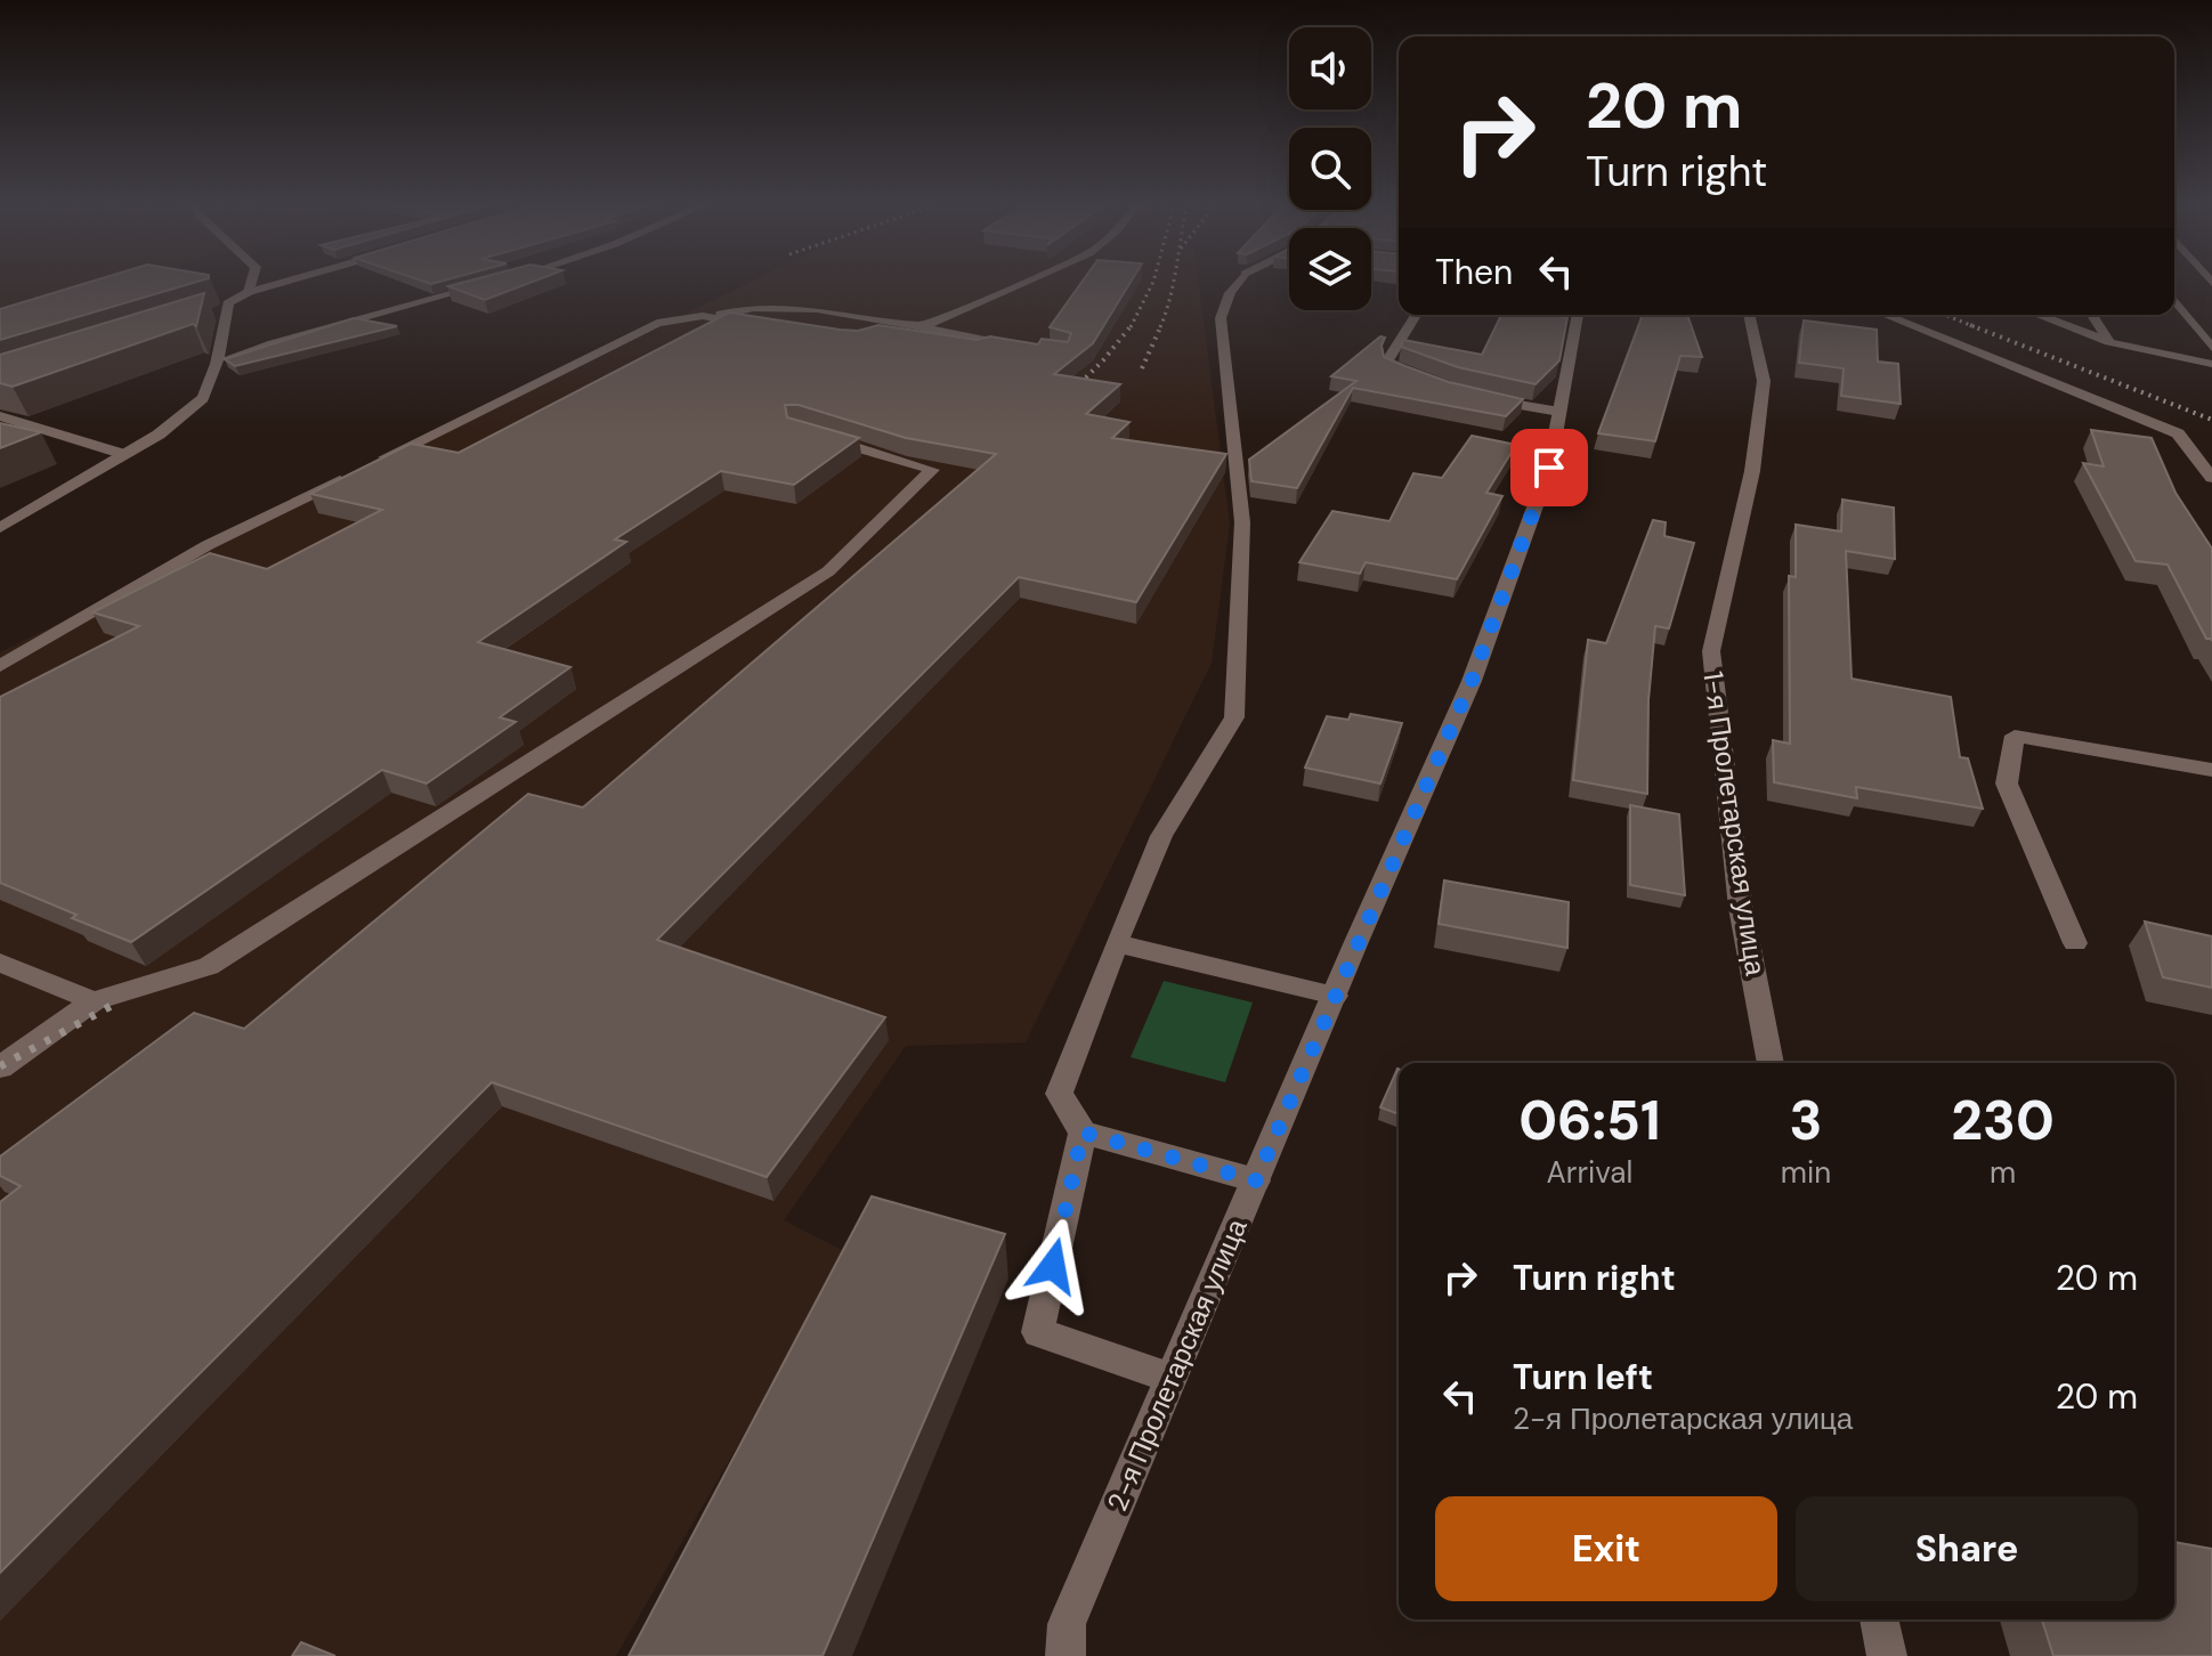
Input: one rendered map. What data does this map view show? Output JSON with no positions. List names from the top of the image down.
{
  "streets": {
    "street": ["1-я Пролетарская улица", "2-я Пролетарская улица"]
  },
  "page": {
    "turn": ["20 m", "Turn right"],
    "then": "Then",
    "eta": [
      "06:51",
      "Arrival",
      "3",
      "min",
      "230",
      "m"
    ],
    "list": [
      {
        "name": "Turn right",
        "value": "20 m"
      },
      {
        "name": "Turn left",
        "note": "2-я Пролетарская улица",
        "value": "20 m"
      }
    ],
    "buttons": ["Exit", "Share"]
  }
}
